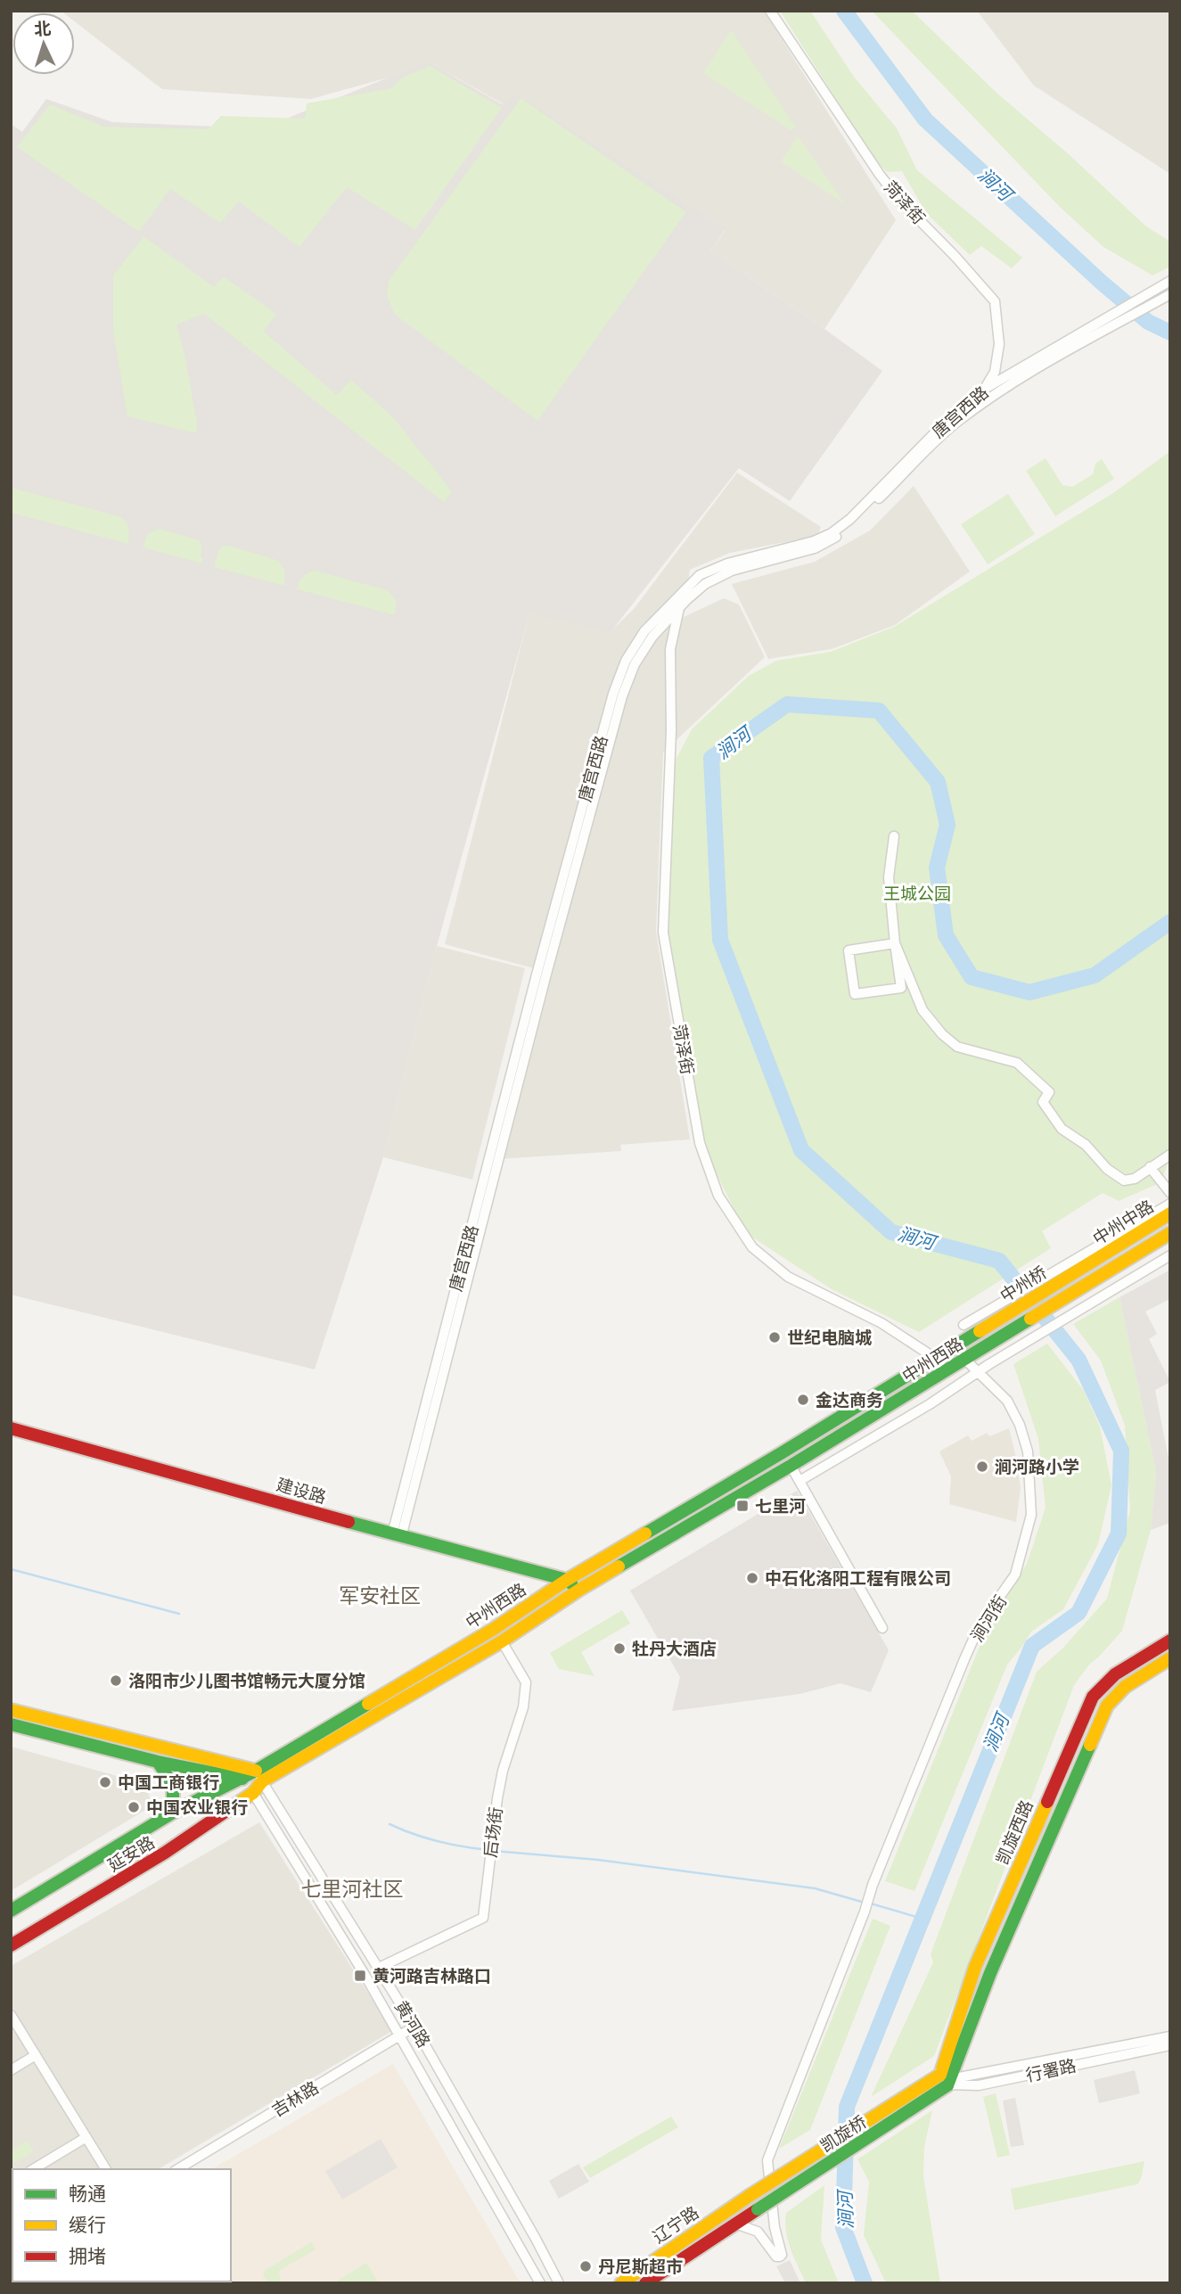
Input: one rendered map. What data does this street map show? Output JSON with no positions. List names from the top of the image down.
{
  "streets": {
    "main road": [
      "中州中路",
      "中州桥",
      "中州西路",
      "建设路",
      "凯旋西路",
      "延安路",
      "凯旋桥",
      "辽宁路"
    ],
    "street": [
      "菏泽街",
      "唐宫西路",
      "涧河街",
      "后场街",
      "黄河路",
      "行署路",
      "吉林路"
    ]
  },
  "crossings": [
    ["菏泽街", "唐宫西路"],
    ["菏泽街", "中州西路"],
    ["唐宫西路", "建设路"],
    ["中州中路", "中州桥"],
    ["中州桥", "中州西路"],
    ["中州西路", "建设路"],
    ["中州西路", "涧河街"],
    ["中州西路", "后场街"],
    ["中州西路", "延安路"],
    ["中州西路", "黄河路"],
    ["涧河街", "辽宁路"],
    ["后场街", "黄河路"],
    ["凯旋西路", "行署路"],
    ["凯旋西路", "凯旋桥"],
    ["延安路", "黄河路"],
    ["黄河路", "吉林路"],
    ["行署路", "凯旋桥"],
    ["凯旋桥", "辽宁路"]
  ],
  "districts": ["军安社区", "七里河社区"],
  "water": ["涧河"],
  "parks": ["王城公园"],
  "places": {
    "other": [
      "世纪电脑城",
      "金达商务",
      "涧河路小学",
      "中石化洛阳工程有限公司",
      "牡丹大酒店",
      "洛阳市少儿图书馆畅元大厦分馆",
      "中国工商银行",
      "中国农业银行",
      "丹尼斯超市"
    ],
    "transit": ["七里河", "黄河路吉林路口"]
  },
  "legend": ["畅通", "缓行", "拥堵"],
  "north": "top"
}
